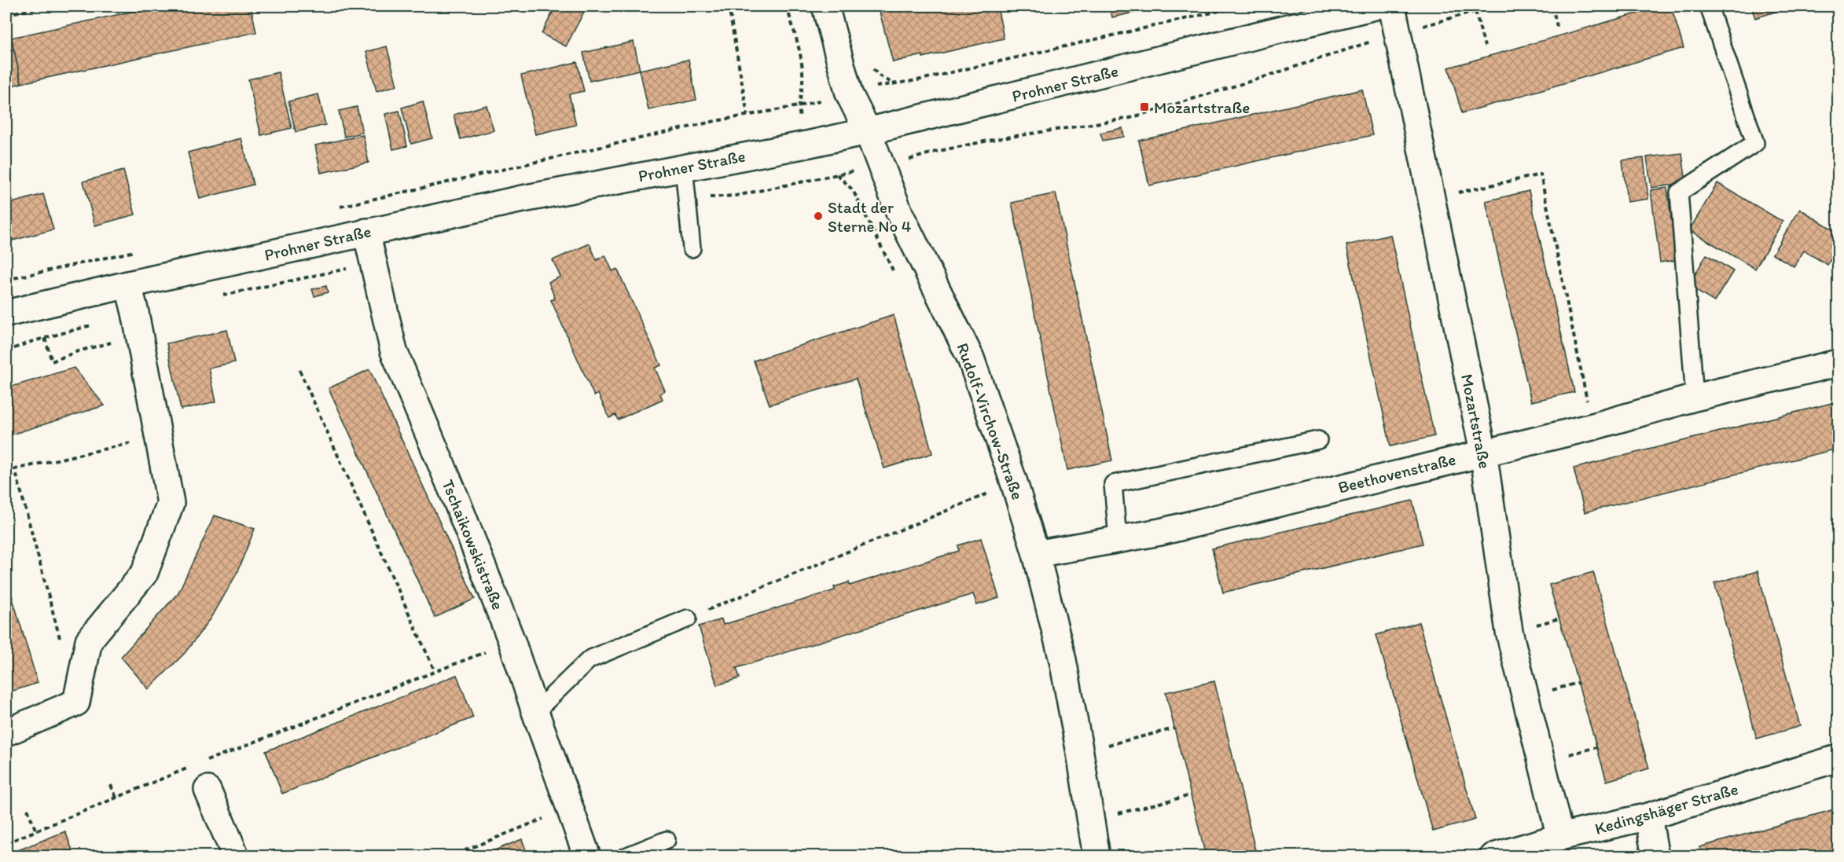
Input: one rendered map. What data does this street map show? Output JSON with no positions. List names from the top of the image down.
{
  "streets": {
    "street": [
      "Prohner Straße",
      "Rudolf-Virchow-Straße",
      "Mozartstraße",
      "Beethovenstraße",
      "Tschaikowskistraße",
      "Kedingshäger Straße"
    ]
  },
  "crossings": [
    ["Prohner Straße", "Rudolf-Virchow-Straße"],
    ["Prohner Straße", "Tschaikowskistraße"],
    ["Rudolf-Virchow-Straße", "Beethovenstraße"],
    ["Mozartstraße", "Beethovenstraße"],
    ["Mozartstraße", "Kedingshäger Straße"]
  ],
  "places": {
    "transit": ["Mozartstraße"],
    "other": ["Stadt der Sterne No 4"]
  }
}
